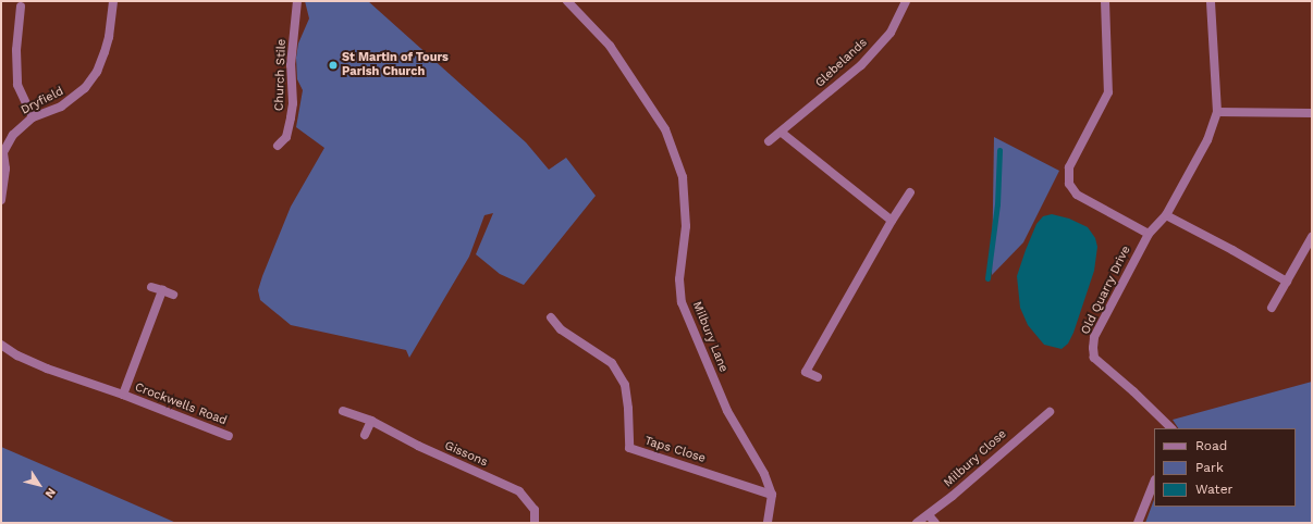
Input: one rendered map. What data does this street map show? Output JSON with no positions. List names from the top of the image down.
{
  "streets": {
    "street": [
      "Glebelands",
      "Church Stile",
      "Dryfield",
      "Old Quarry Drive",
      "Milbury Lane",
      "Crockwells Road",
      "Taps Close",
      "Gissons",
      "Milbury Close"
    ]
  },
  "crossings": [
    ["Milbury Lane", "Taps Close"]
  ],
  "places": ["St Martin of Tours Parish Church"],
  "legend": ["Road", "Park", "Water"],
  "north": "bottom right"
}
